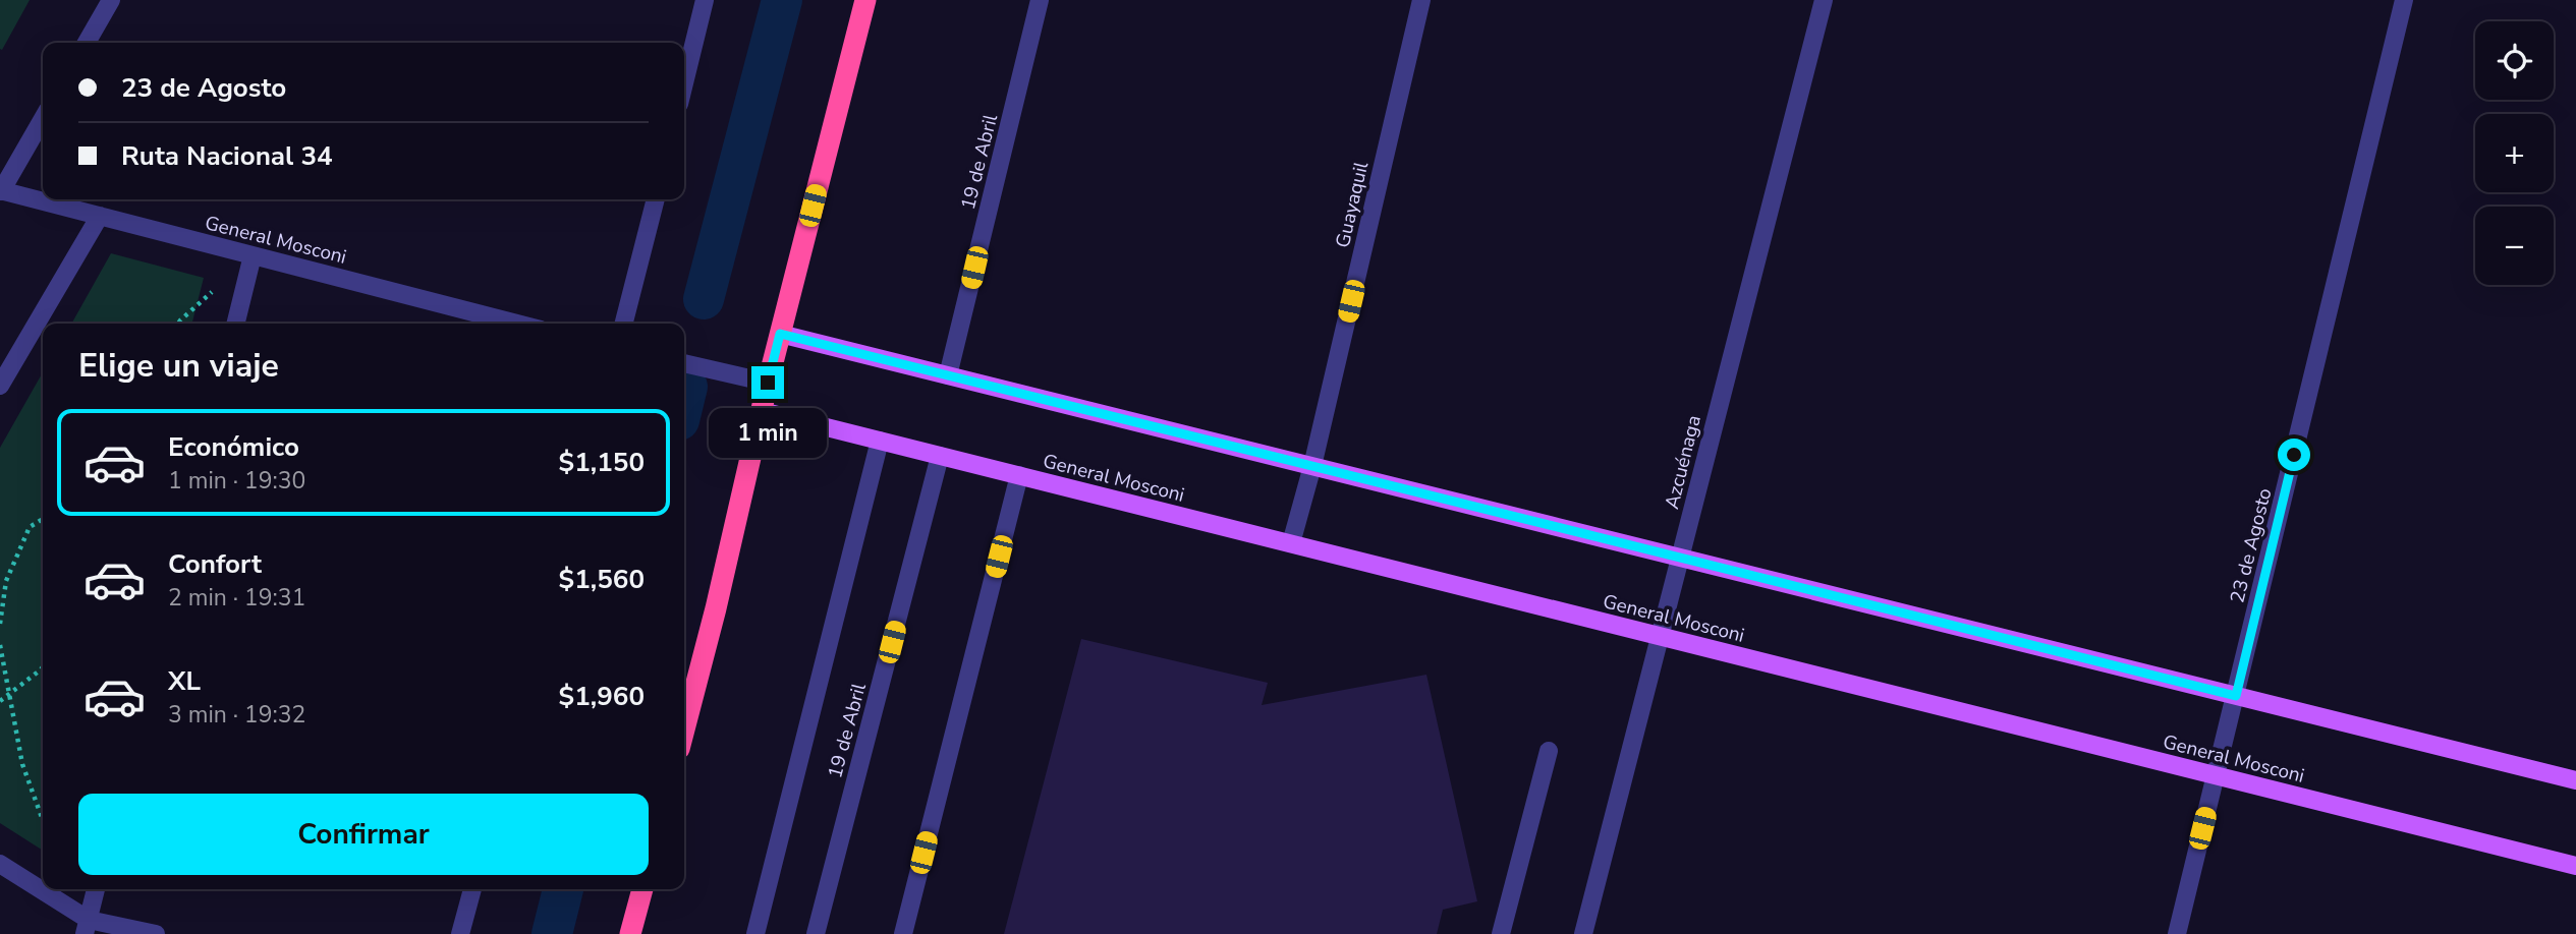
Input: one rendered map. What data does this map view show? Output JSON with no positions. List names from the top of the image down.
{
  "streets": {
    "main road": ["General Mosconi"],
    "street": [
      "19 de Abril",
      "Guayaquil",
      "Azcuénaga",
      "23 de Agosto"
    ]
  },
  "crossings": [
    ["19 de Abril", "General Mosconi"],
    ["Guayaquil", "General Mosconi"],
    ["General Mosconi", "Azcuénaga"],
    ["General Mosconi", "23 de Agosto"]
  ],
  "page": {
    "map_buttons": ["+", "−"],
    "banner": ["23 de Agosto", "Ruta Nacional 34"],
    "heading": "Elige un viaje",
    "bubble": "1 min",
    "list": [
      {
        "name": "Económico",
        "note": "1 min · 19:30",
        "value": "$1,150"
      },
      {
        "name": "Confort",
        "note": "2 min · 19:31",
        "value": "$1,560"
      },
      {
        "name": "XL",
        "note": "3 min · 19:32",
        "value": "$1,960"
      }
    ],
    "buttons": "Confirmar"
  }
}
